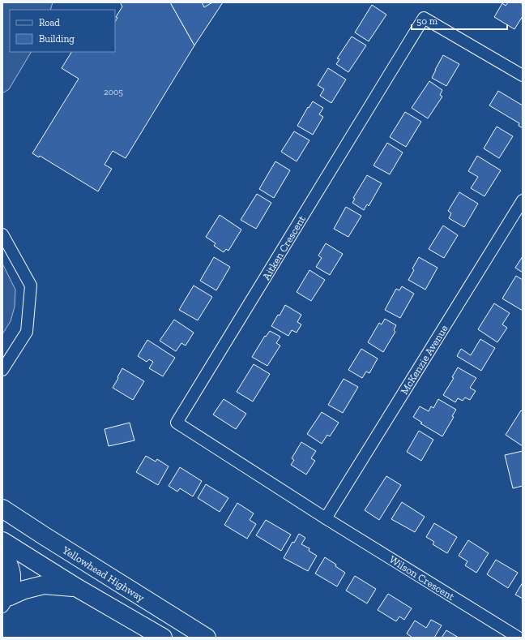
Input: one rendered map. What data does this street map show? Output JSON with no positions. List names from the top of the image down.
{
  "streets": {
    "highway": ["Yellowhead Highway"],
    "street": ["Aitken Crescent", "McKenzie Avenue", "Wilson Crescent"]
  },
  "crossings": [
    ["Aitken Crescent", "McKenzie Avenue"],
    ["Aitken Crescent", "Wilson Crescent"],
    ["McKenzie Avenue", "Wilson Crescent"]
  ],
  "house_numbers": ["2005"],
  "legend": ["Road", "Building"],
  "scale_bar": "50 m"
}
